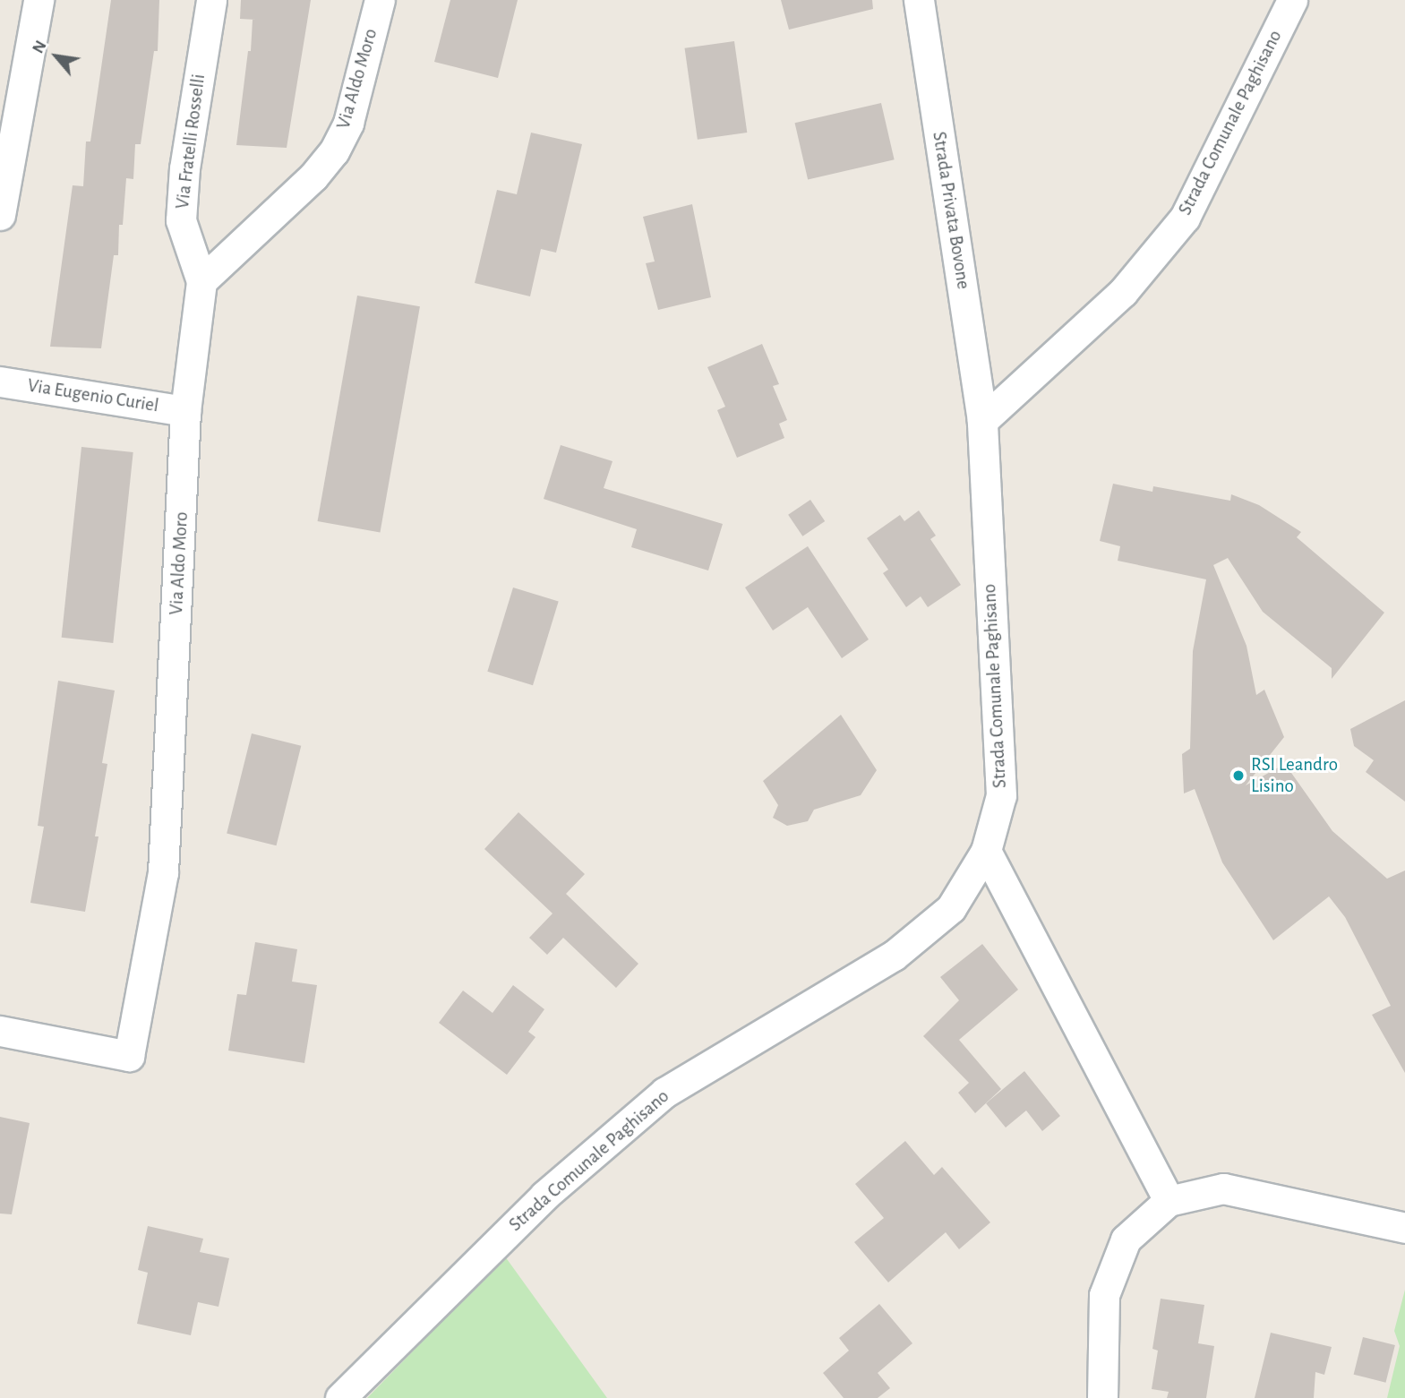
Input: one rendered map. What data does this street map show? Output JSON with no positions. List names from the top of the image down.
{
  "streets": {
    "street": [
      "Via Aldo Moro",
      "Strada Comunale Paghisano",
      "Via Fratelli Rosselli",
      "Strada Privata Bovone",
      "Via Eugenio Curiel"
    ]
  },
  "crossings": [
    ["Via Aldo Moro", "Via Fratelli Rosselli"],
    ["Via Aldo Moro", "Via Eugenio Curiel"],
    ["Strada Comunale Paghisano", "Strada Privata Bovone"]
  ],
  "places": ["RSI Leandro Lisino"],
  "north": "top left"
}
